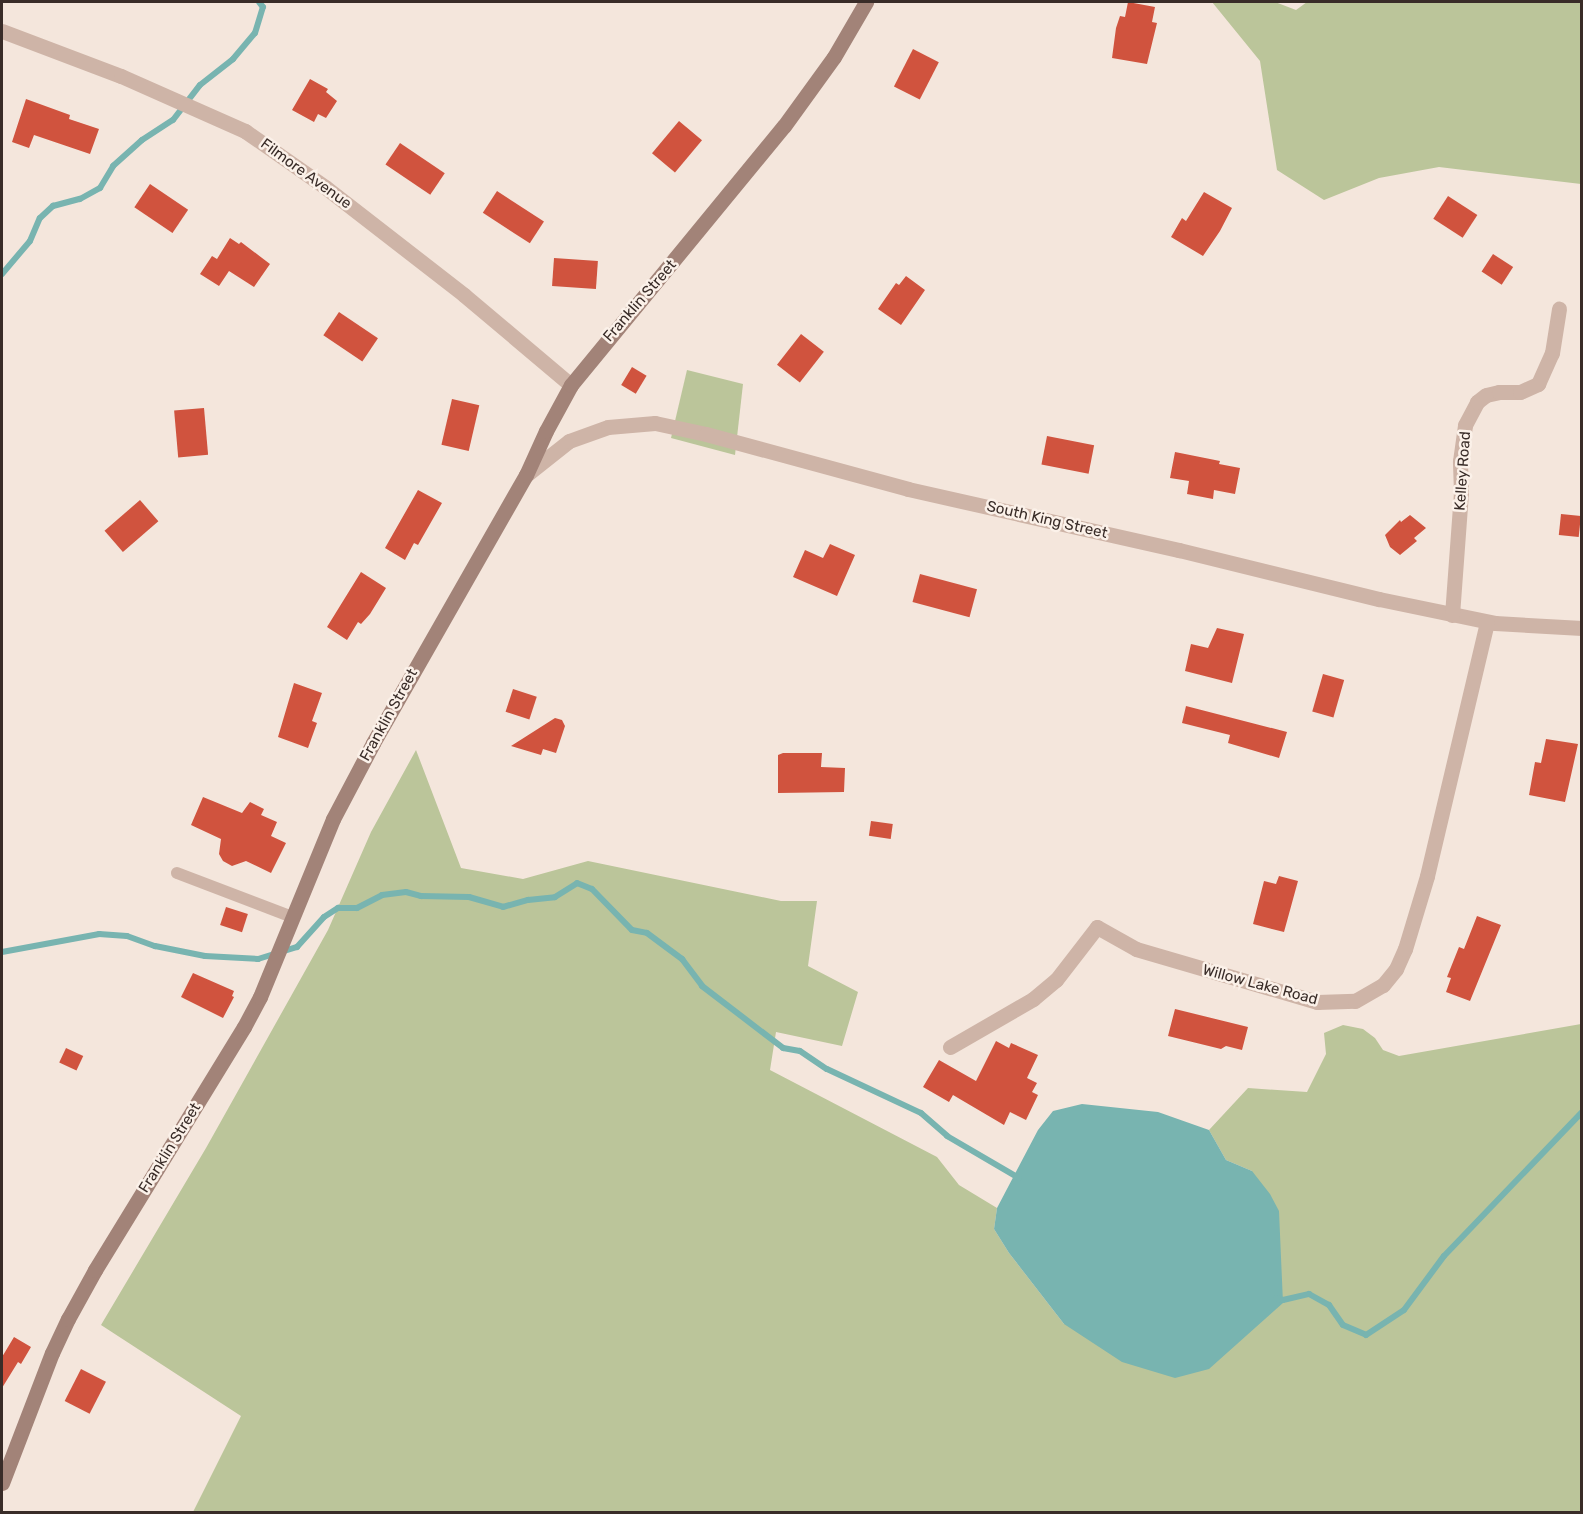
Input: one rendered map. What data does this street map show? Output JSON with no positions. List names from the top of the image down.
{
  "streets": {
    "main road": ["Franklin Street"],
    "street": [
      "Filmore Avenue",
      "Kelley Road",
      "South King Street",
      "Willow Lake Road"
    ]
  },
  "crossings": [
    ["Filmore Avenue", "Franklin Street"],
    ["Franklin Street", "South King Street"],
    ["Kelley Road", "South King Street"],
    ["South King Street", "Willow Lake Road"]
  ]
}
